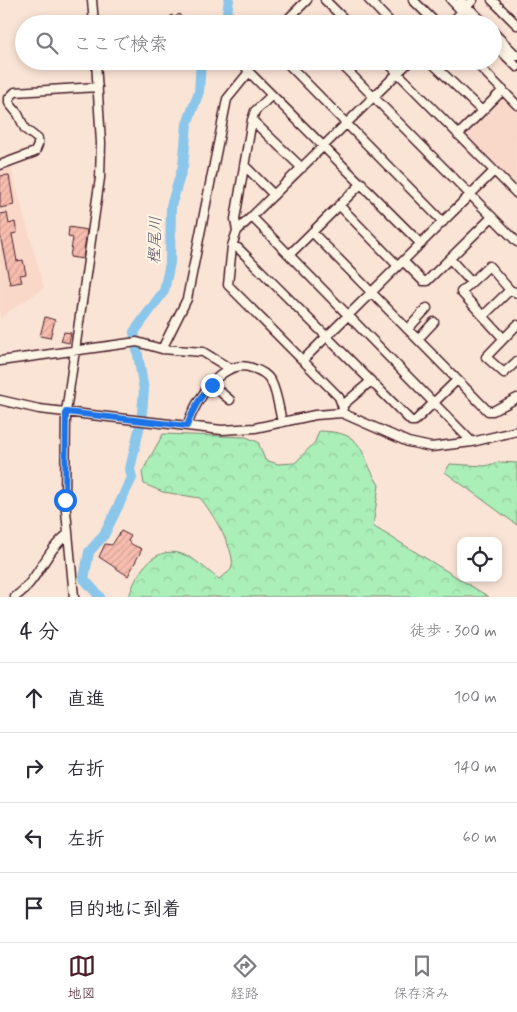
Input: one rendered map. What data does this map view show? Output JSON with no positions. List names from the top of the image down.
{
  "water": ["樫尾川"],
  "page": {
    "search": "ここで検索",
    "heading": ["4 分", "徒歩 · 300 m"],
    "list": [
      ["直進", "100 m"],
      ["右折", "140 m"],
      ["左折", "60 m"],
      "目的地に到着"
    ],
    "nav": ["地図", "経路", "保存済み"]
  }
}
